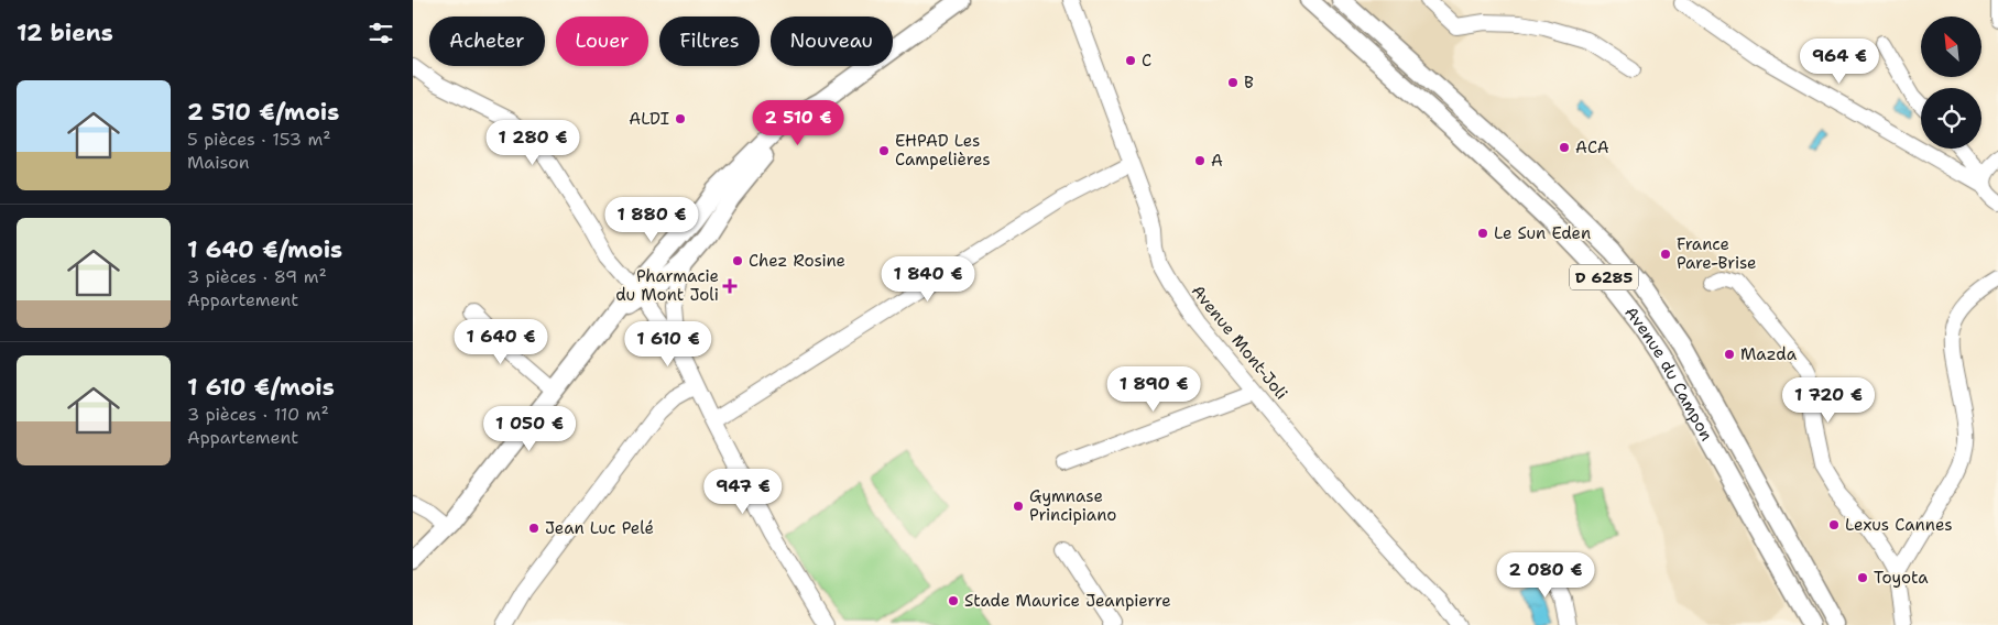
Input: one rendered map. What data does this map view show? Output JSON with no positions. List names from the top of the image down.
{
  "streets": {
    "main road": ["D 6285", "Avenue du Campon"],
    "street": ["Avenue Mont-Joli"]
  },
  "places": {
    "other": [
      "C",
      "B",
      "ALDI",
      "ACA",
      "EHPAD Les Campelières",
      "A",
      "Le Sun Eden",
      "France Pare-Brise",
      "Chez Rosine",
      "Mazda",
      "Gymnase Principiano",
      "Lexus Cannes",
      "Jean Luc Pelé",
      "Toyota",
      "Stade Maurice Jeanpierre"
    ],
    "health": ["Pharmacie du Mont Joli"]
  },
  "north": "top left",
  "page": {
    "heading": "12 biens",
    "chip": [
      "Acheter",
      "Louer",
      "Filtres",
      "Nouveau"
    ],
    "price": [
      "964 €",
      "2 510 €",
      "1 280 €",
      "1 880 €",
      "1 840 €",
      "1 640 €",
      "1 610 €",
      "1 890 €",
      "1 720 €",
      "1 050 €",
      "947 €",
      "2 080 €"
    ],
    "list": [
      {
        "name": "2 510 €/mois",
        "note": "5 pièces · 153 m² · Maison"
      },
      {
        "name": "1 640 €/mois",
        "note": "3 pièces · 89 m² · Appartement"
      },
      {
        "name": "1 610 €/mois",
        "note": "3 pièces · 110 m² · Appartement"
      }
    ]
  }
}
